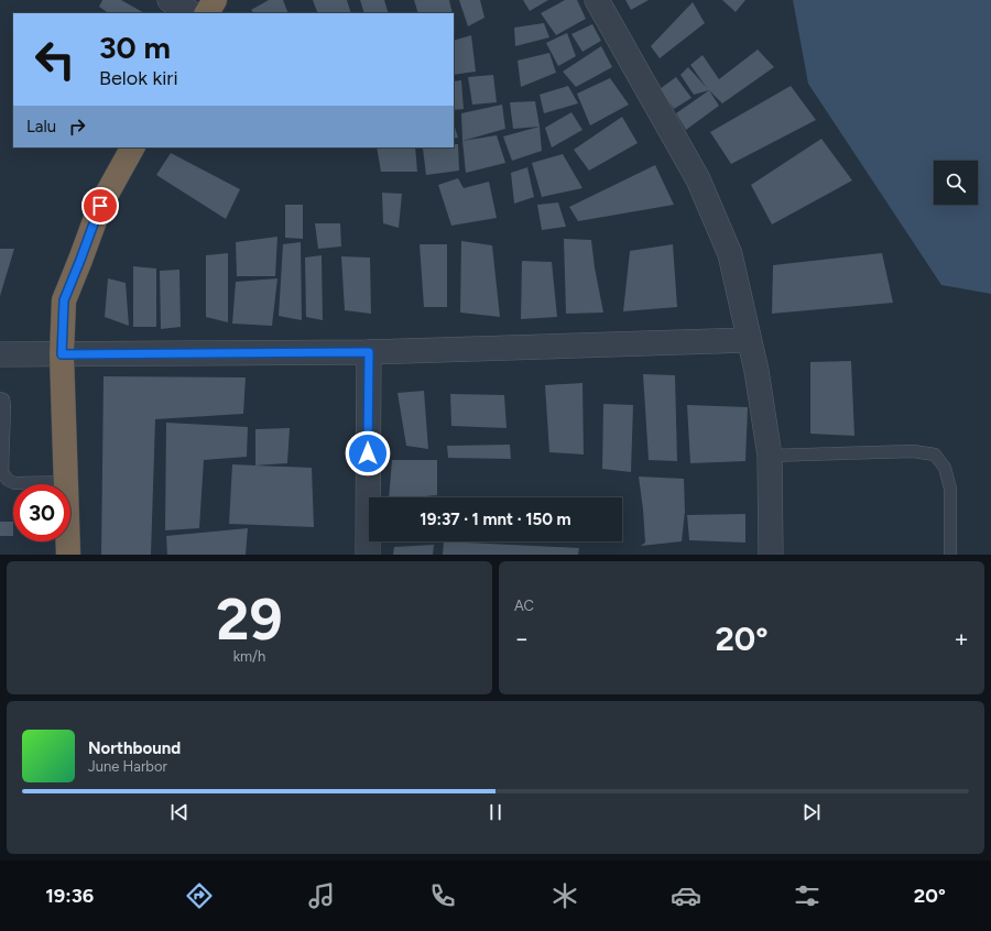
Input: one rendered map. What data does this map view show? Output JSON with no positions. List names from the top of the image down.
{
  "page": {
    "turn": ["30 m", "Belok kiri"],
    "then": "Lalu",
    "limit": "30",
    "trip": "19:37 · 1 mnt · 150 m",
    "tile": [
      ["29", "km/h"],
      "AC"
    ],
    "heat": ["−", "20°", "+"],
    "song": ["Northbound", "June Harbor"],
    "tabs": ["19:36", "20°"]
  }
}
